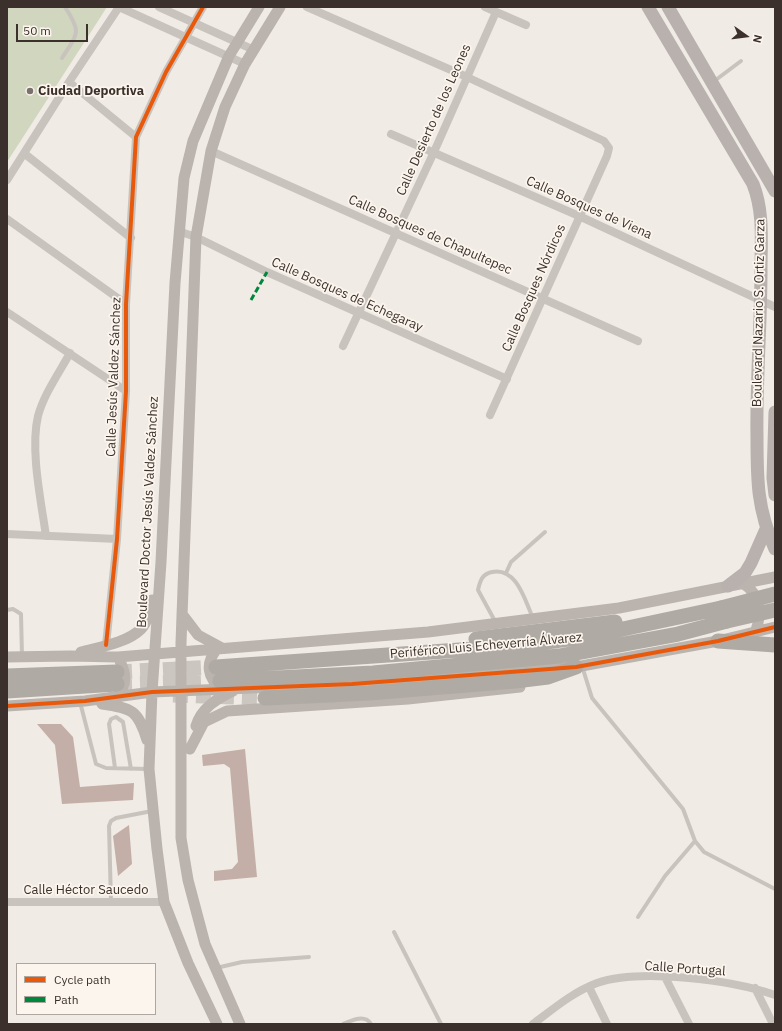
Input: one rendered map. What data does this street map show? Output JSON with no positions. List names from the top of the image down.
{
  "streets": {
    "highway": ["Periférico Luis Echeverría Álvarez"],
    "main road": ["Boulevard Nazario S. Ortiz Garza", "Boulevard Doctor Jesús Valdez Sánchez"],
    "street": [
      "Calle Desierto de los Leones",
      "Calle Bosques de Viena",
      "Calle Bosques de Chapultepec",
      "Calle Bosques Nórdicos",
      "Calle Bosques de Echegaray",
      "Calle Jesús Valdez Sánchez",
      "Calle Héctor Saucedo",
      "Calle Portugal"
    ]
  },
  "crossings": [
    ["Calle Desierto de los Leones", "Calle Bosques de Viena"],
    ["Calle Desierto de los Leones", "Calle Bosques de Chapultepec"],
    ["Calle Desierto de los Leones", "Calle Bosques Nórdicos"],
    ["Calle Desierto de los Leones", "Calle Bosques de Echegaray"],
    ["Calle Bosques de Viena", "Calle Bosques Nórdicos"],
    ["Calle Bosques de Viena", "Boulevard Nazario S. Ortiz Garza"],
    ["Calle Bosques de Chapultepec", "Calle Bosques Nórdicos"],
    ["Calle Bosques Nórdicos", "Calle Bosques de Echegaray"],
    ["Calle Bosques de Echegaray", "Boulevard Doctor Jesús Valdez Sánchez"],
    ["Boulevard Doctor Jesús Valdez Sánchez", "Calle Héctor Saucedo"]
  ],
  "places": ["Ciudad Deportiva"],
  "legend": ["Cycle path", "Path"],
  "scale_bar": "50 m",
  "north": "right"
}
